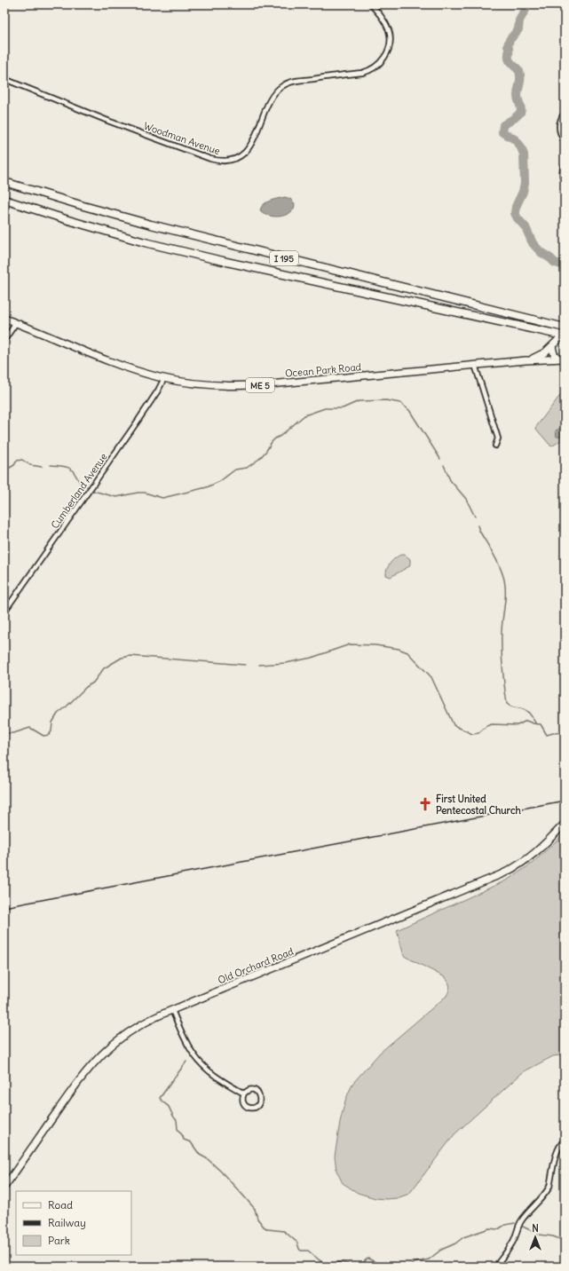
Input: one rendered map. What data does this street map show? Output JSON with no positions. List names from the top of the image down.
{
  "streets": {
    "highway": ["I 195"],
    "street": [
      "Woodman Avenue",
      "Ocean Park Road",
      "ME 5",
      "Cumberland Avenue",
      "Old Orchard Road"
    ]
  },
  "crossings": [
    ["I 195", "Ocean Park Road"],
    ["Ocean Park Road", "Cumberland Avenue"]
  ],
  "places": {
    "church": ["First United Pentecostal Church"]
  },
  "legend": ["Road", "Railway", "Park"],
  "north": "top"
}
